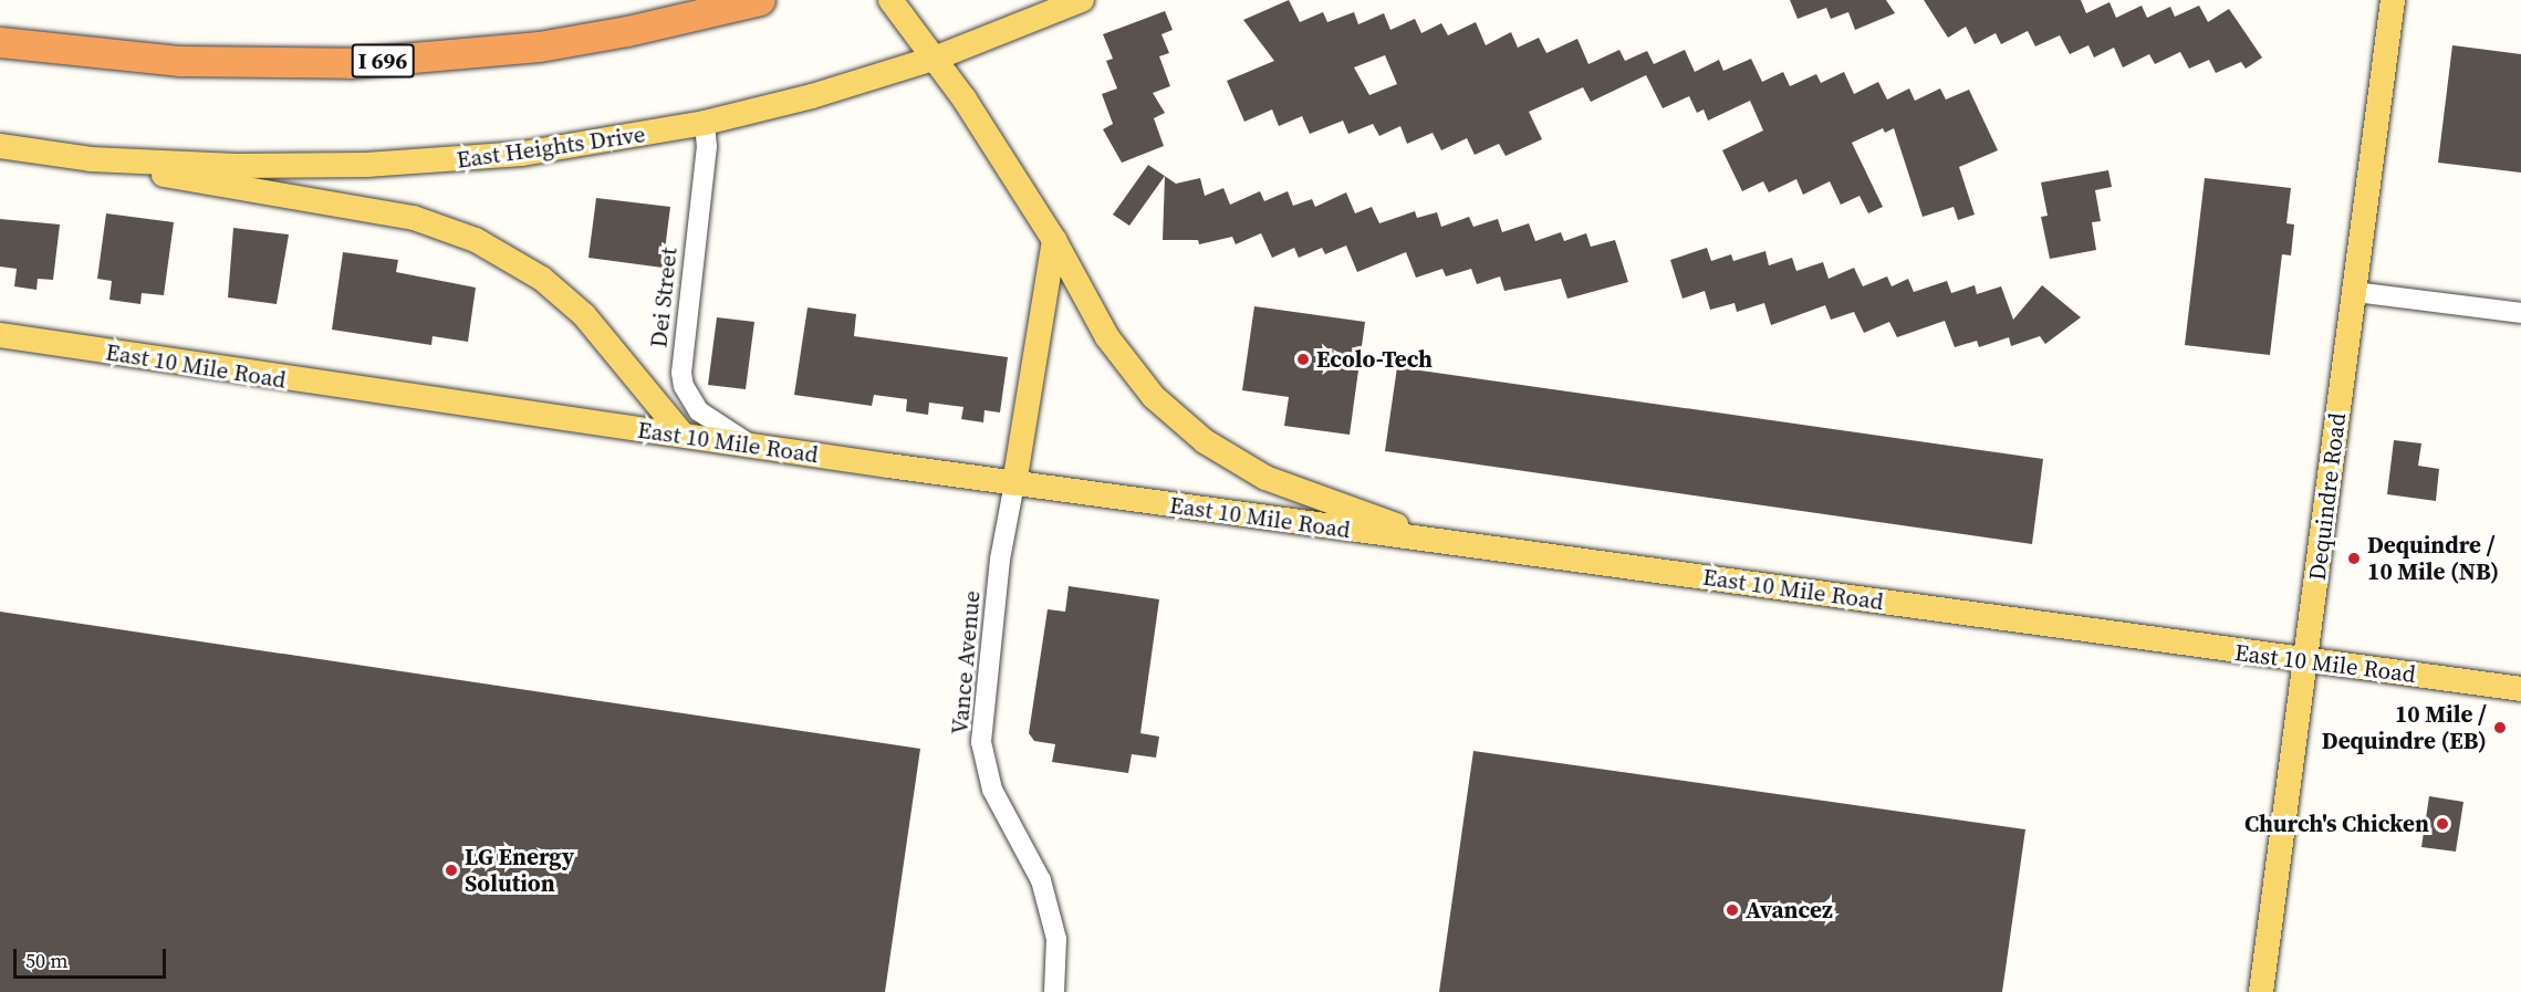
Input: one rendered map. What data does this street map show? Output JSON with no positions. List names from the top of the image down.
{
  "streets": {
    "highway": ["I 696"],
    "main road": ["East Heights Drive", "East 10 Mile Road", "Dequindre Road"],
    "street": ["Dei Street", "Vance Avenue"]
  },
  "crossings": [
    ["East Heights Drive", "Dei Street"],
    ["Dei Street", "East 10 Mile Road"],
    ["East 10 Mile Road", "Dequindre Road"],
    ["East 10 Mile Road", "Vance Avenue"]
  ],
  "places": [
    "Ecolo-Tech",
    "Dequindre / 10 Mile (NB)",
    "10 Mile / Dequindre (EB)",
    "Church's Chicken",
    "LG Energy Solution",
    "Avancez"
  ],
  "scale_bar": "50 m"
}
